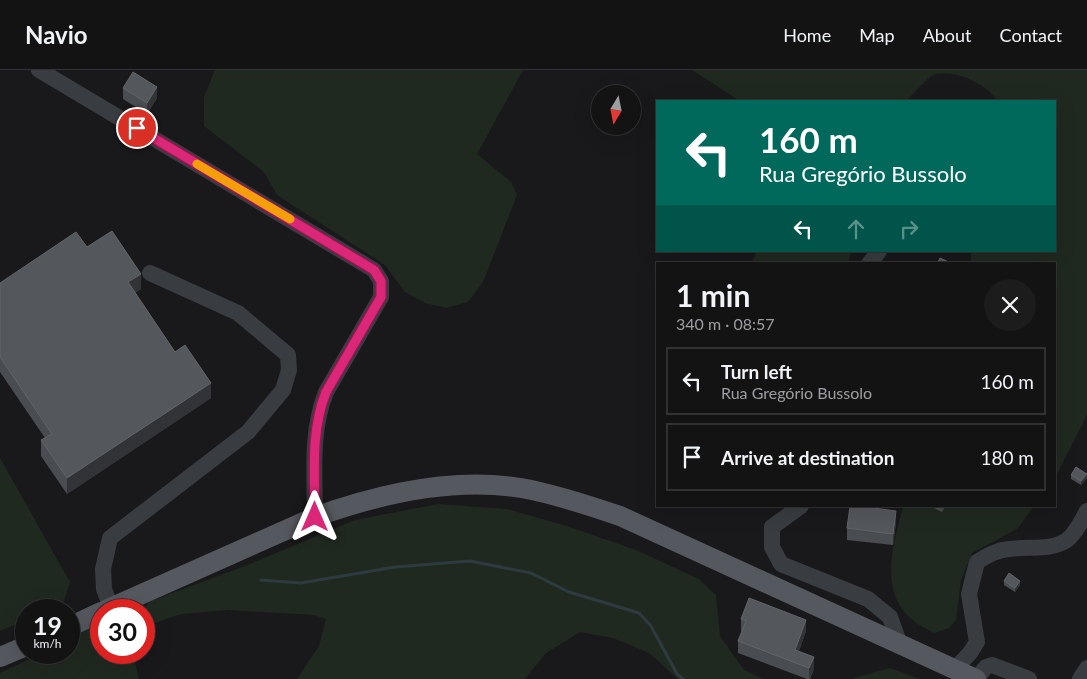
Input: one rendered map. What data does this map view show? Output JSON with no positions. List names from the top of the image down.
{
  "north": "bottom",
  "page": {
    "header": "Navio",
    "nav": [
      "Home",
      "Map",
      "About",
      "Contact"
    ],
    "turn": ["160 m", "Rua Gregório Bussolo"],
    "heading": ["1 min", "340 m · 08:57"],
    "list": [
      {
        "name": "Turn left",
        "note": "Rua Gregório Bussolo",
        "value": "160 m"
      },
      {
        "name": "Arrive at destination",
        "value": "180 m"
      }
    ],
    "speed": "19 km/h",
    "limit": "30"
  }
}
